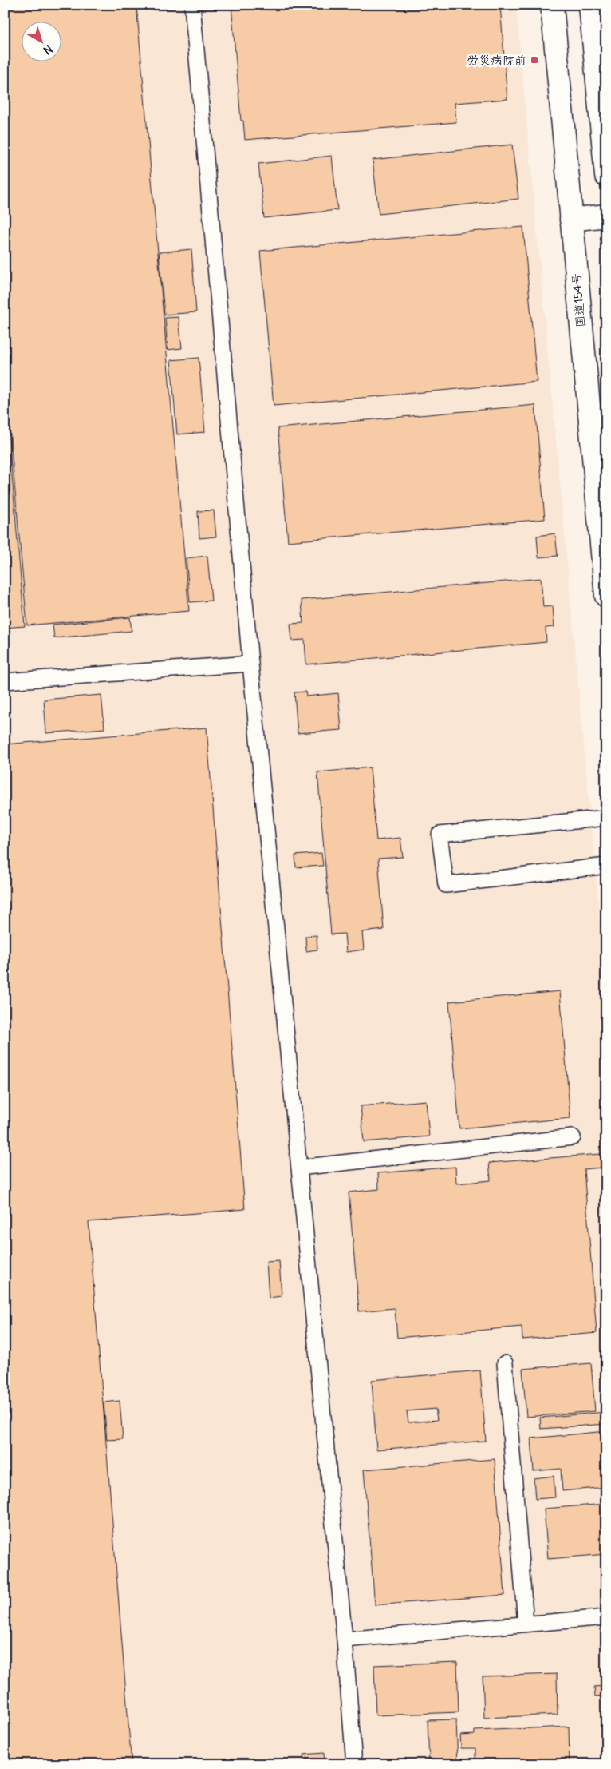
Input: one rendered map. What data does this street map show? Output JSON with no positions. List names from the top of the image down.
{
  "streets": {
    "main road": ["国道154号"]
  },
  "places": {
    "transit": ["労災病院前"]
  },
  "north": "bottom right"
}
